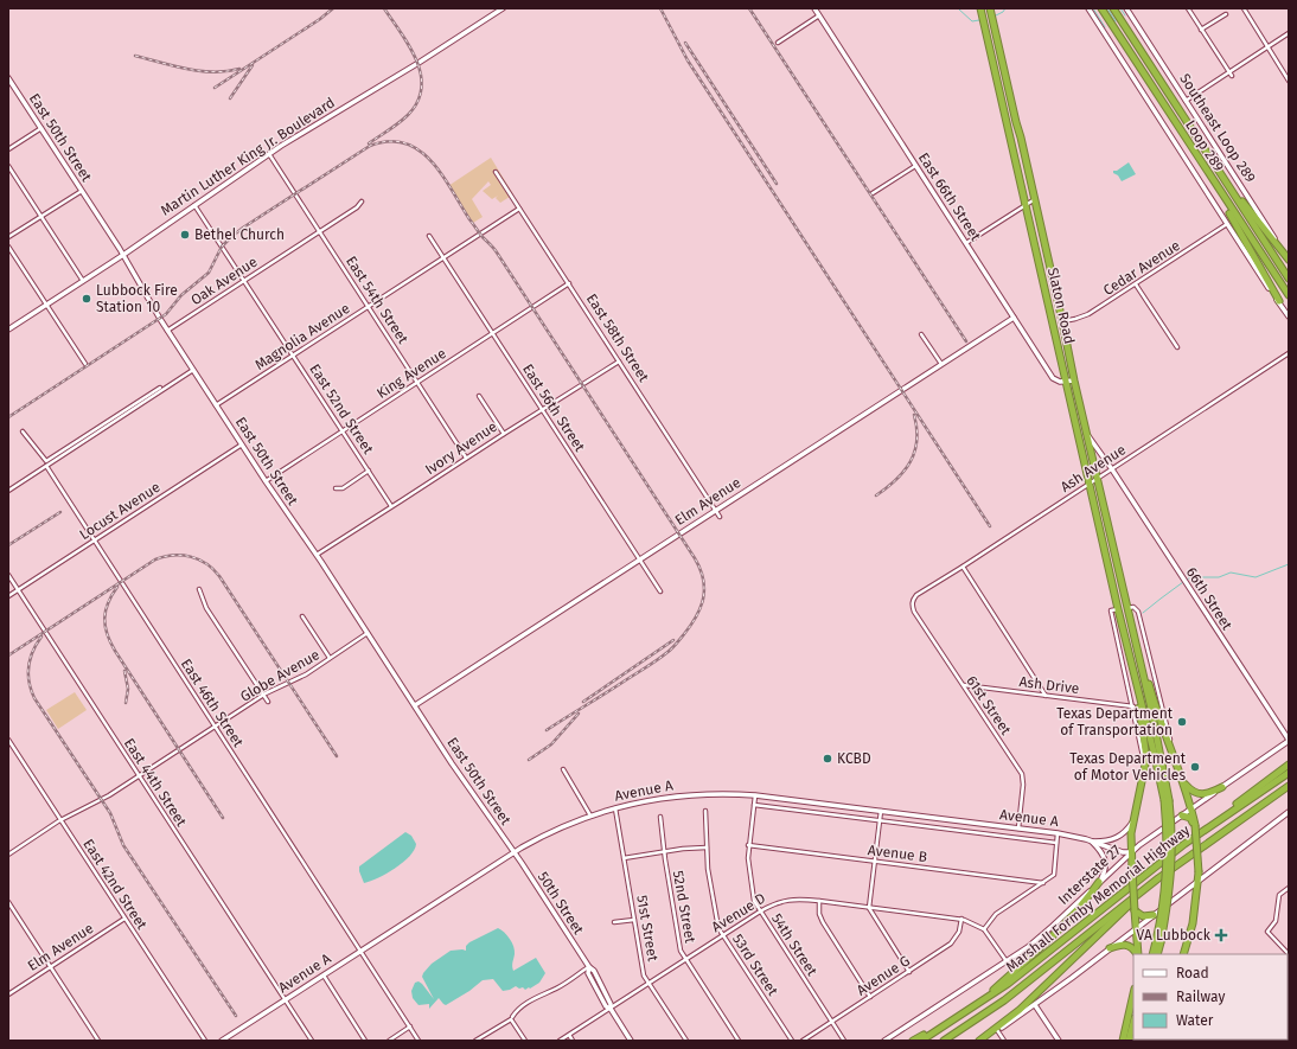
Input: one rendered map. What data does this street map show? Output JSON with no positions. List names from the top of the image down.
{
  "streets": {
    "highway": ["Loop 289", "Slaton Road", "Marshall Formby Memorial Highway"],
    "main road": [
      "Southeast Loop 289",
      "East 50th Street",
      "Martin Luther King Jr. Boulevard",
      "East 66th Street",
      "Elm Avenue",
      "66th Street",
      "Avenue A",
      "Interstate 27",
      "50th Street"
    ],
    "street": [
      "Cedar Avenue",
      "Oak Avenue",
      "East 54th Street",
      "Magnolia Avenue",
      "East 58th Street",
      "King Avenue",
      "East 56th Street",
      "East 52nd Street",
      "Ivory Avenue",
      "Ash Avenue",
      "Locust Avenue",
      "Globe Avenue",
      "Ash Drive",
      "East 46th Street",
      "61st Street",
      "East 44th Street",
      "Avenue B",
      "East 42nd Street",
      "52nd Street",
      "Avenue D",
      "51st Street",
      "54th Street",
      "53rd Street",
      "Avenue G"
    ]
  },
  "crossings": [
    ["East 50th Street", "Martin Luther King Jr. Boulevard"],
    ["East 50th Street", "Oak Avenue"],
    ["East 50th Street", "Magnolia Avenue"],
    ["East 50th Street", "King Avenue"],
    ["East 50th Street", "Ivory Avenue"],
    ["East 50th Street", "Elm Avenue"],
    ["East 50th Street", "Locust Avenue"],
    ["East 50th Street", "Globe Avenue"],
    ["East 50th Street", "Avenue A"],
    ["East 50th Street", "50th Street"],
    ["Martin Luther King Jr. Boulevard", "East 54th Street"],
    ["Martin Luther King Jr. Boulevard", "East 52nd Street"],
    ["East 66th Street", "Slaton Road"],
    ["East 66th Street", "Elm Avenue"],
    ["Cedar Avenue", "Slaton Road"],
    ["Oak Avenue", "East 54th Street"],
    ["Oak Avenue", "East 52nd Street"],
    ["East 54th Street", "Magnolia Avenue"],
    ["East 54th Street", "King Avenue"],
    ["East 54th Street", "Ivory Avenue"],
    ["Slaton Road", "Ash Avenue"],
    ["Slaton Road", "Ash Drive"],
    ["Slaton Road", "Interstate 27"],
    ["Magnolia Avenue", "East 58th Street"],
    ["Magnolia Avenue", "East 56th Street"],
    ["Magnolia Avenue", "East 52nd Street"],
    ["East 58th Street", "King Avenue"],
    ["East 58th Street", "Ivory Avenue"],
    ["East 58th Street", "Elm Avenue"],
    ["King Avenue", "East 56th Street"],
    ["King Avenue", "East 52nd Street"],
    ["East 56th Street", "Ivory Avenue"],
    ["East 56th Street", "Elm Avenue"],
    ["East 52nd Street", "Ivory Avenue"],
    ["Ash Avenue", "66th Street"],
    ["Ash Avenue", "61st Street"],
    ["Elm Avenue", "East 42nd Street"],
    ["Locust Avenue", "East 46th Street"],
    ["Locust Avenue", "East 44th Street"],
    ["66th Street", "Interstate 27"],
    ["Globe Avenue", "East 46th Street"],
    ["Globe Avenue", "East 44th Street"],
    ["Globe Avenue", "East 42nd Street"],
    ["Ash Drive", "61st Street"],
    ["East 46th Street", "Avenue A"],
    ["61st Street", "Avenue A"],
    ["East 44th Street", "Avenue A"],
    ["Avenue A", "Interstate 27"],
    ["Avenue A", "50th Street"],
    ["Avenue A", "51st Street"],
    ["Avenue A", "54th Street"],
    ["Avenue B", "54th Street"],
    ["50th Street", "Avenue D"],
    ["52nd Street", "Avenue D"],
    ["Avenue D", "51st Street"],
    ["Avenue D", "54th Street"],
    ["Avenue D", "53rd Street"],
    ["Avenue D", "Avenue G"],
    ["54th Street", "Avenue G"]
  ],
  "places": {
    "other": [
      "Bethel Church",
      "Lubbock Fire Station 10",
      "Texas Department of Transportation",
      "KCBD",
      "Texas Department of Motor Vehicles"
    ],
    "health": ["VA Lubbock"]
  },
  "legend": ["Road", "Railway", "Water"]
}
